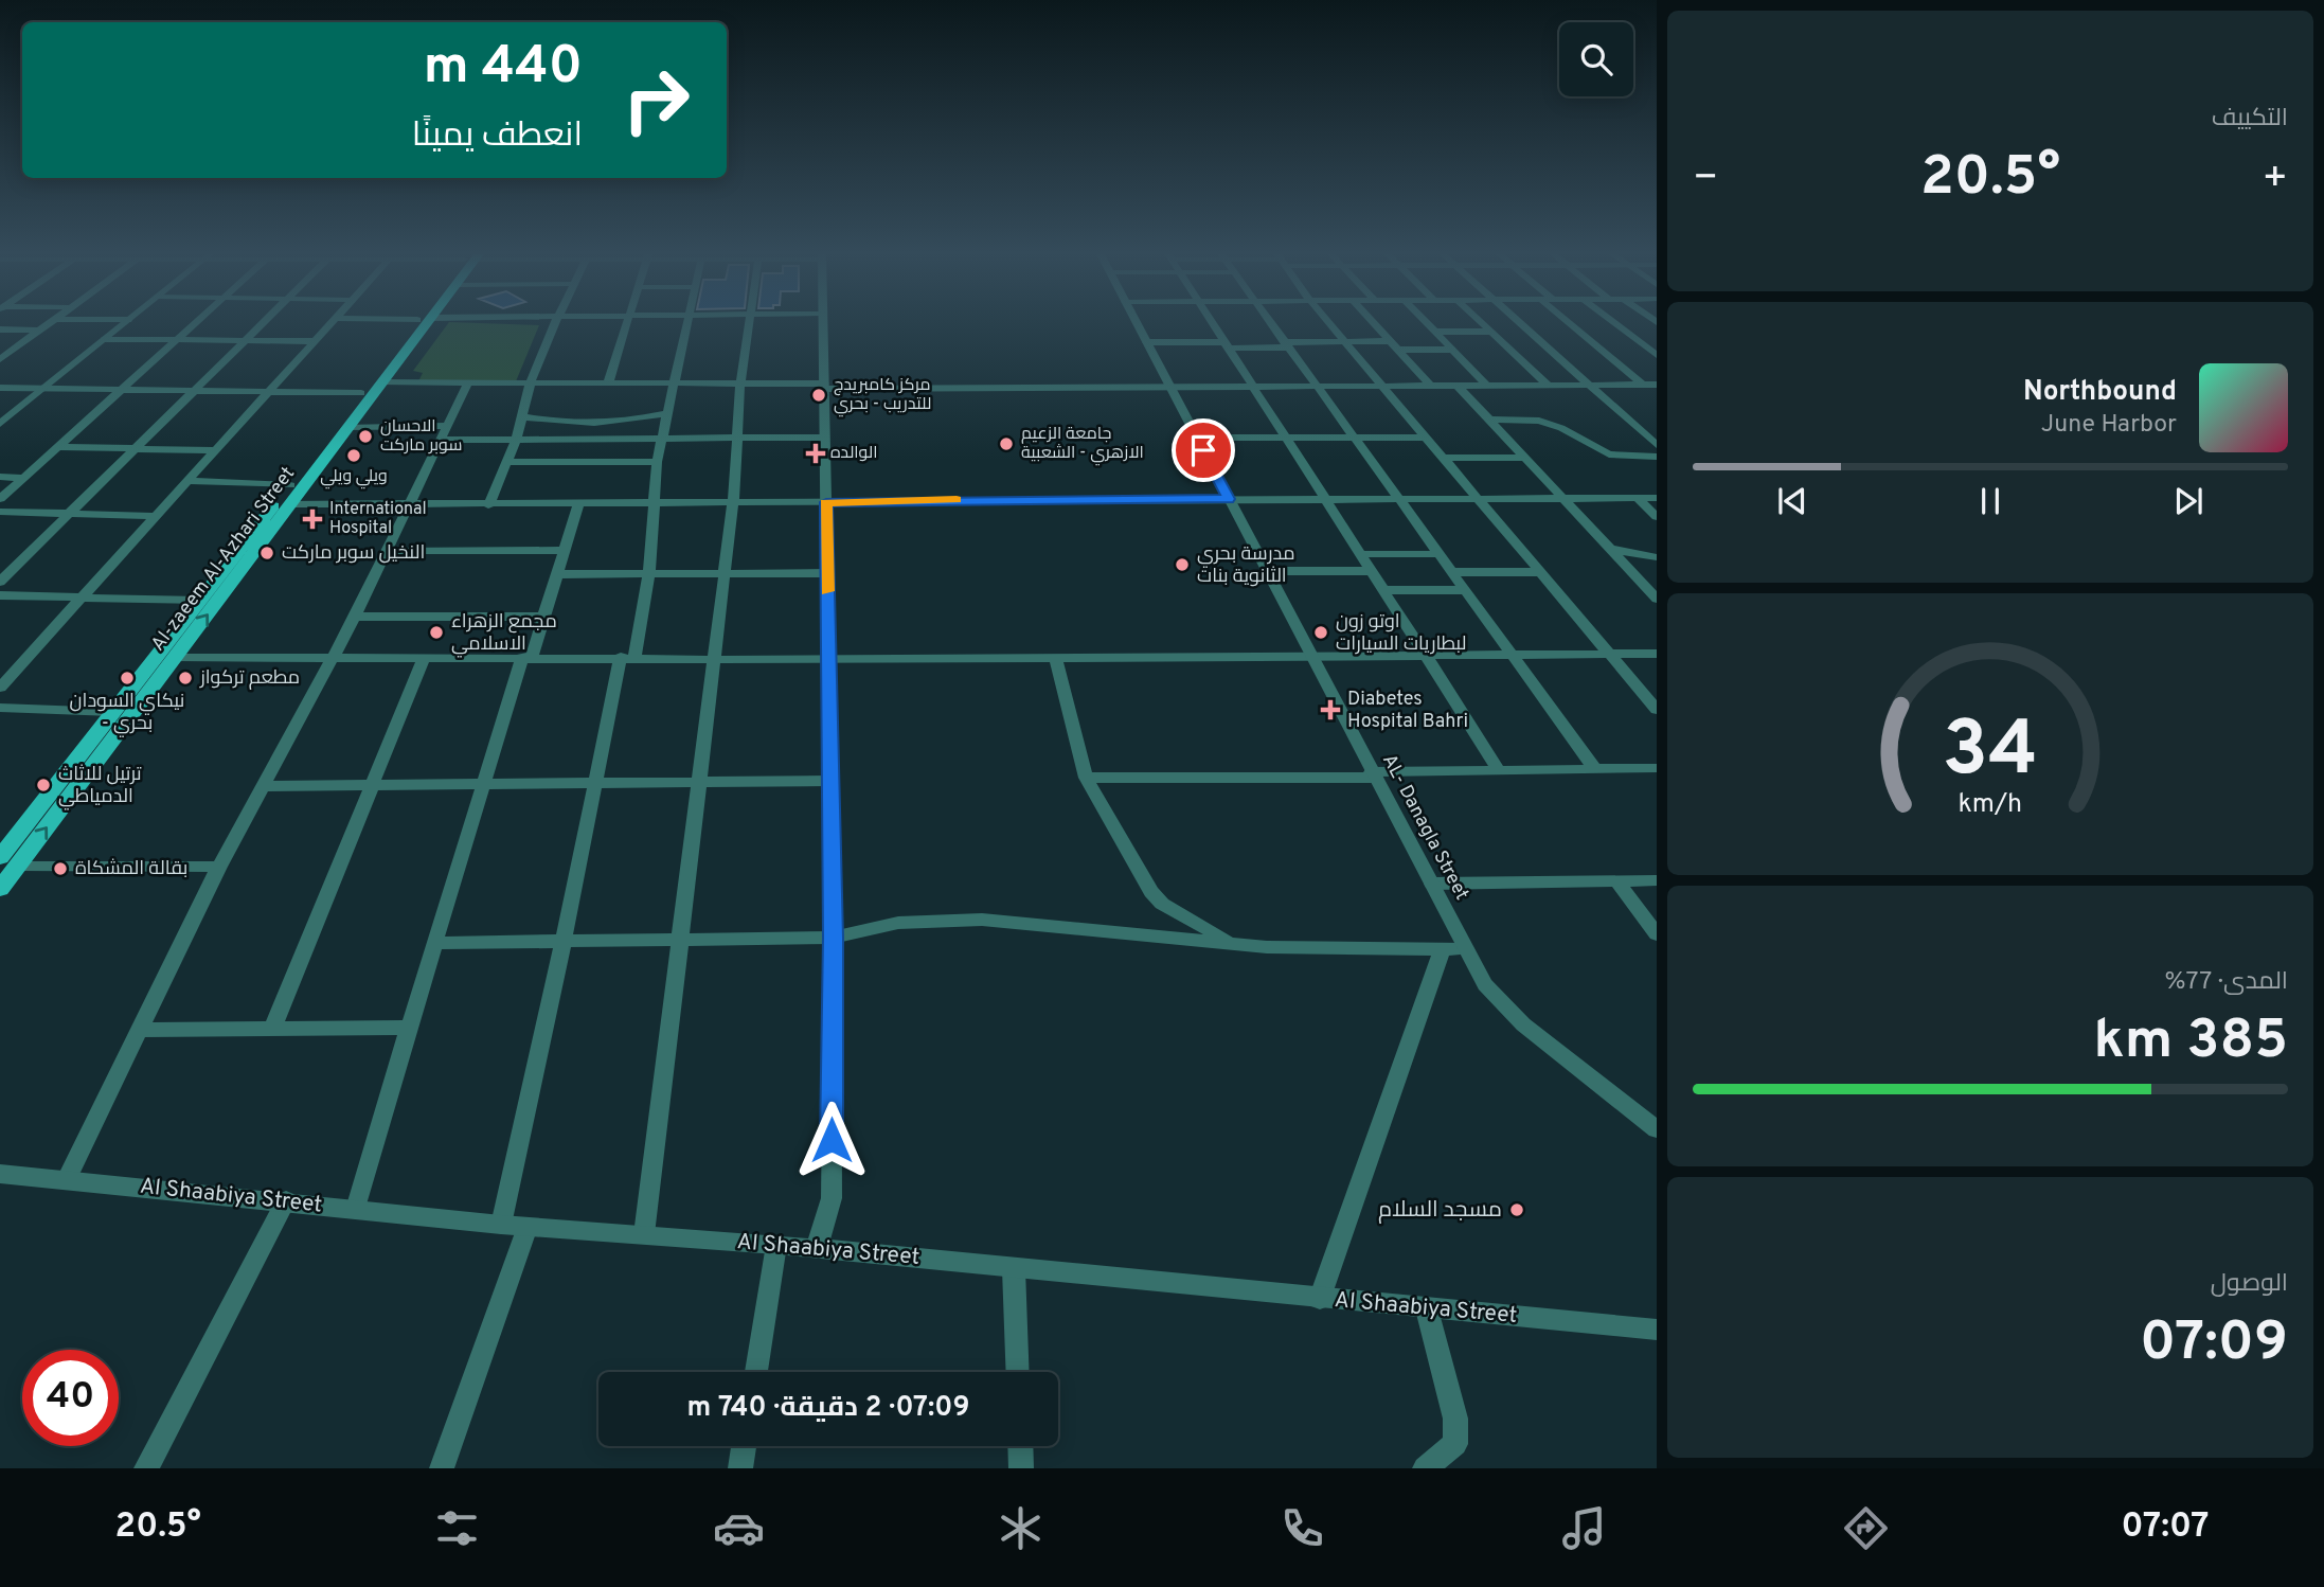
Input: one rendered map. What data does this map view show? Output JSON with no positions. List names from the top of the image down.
{
  "streets": {
    "main road": ["Al-zaeem Al-Azhari Street"],
    "street": ["AL- Danagla Street", "Al Shaabiya Street"]
  },
  "places": {
    "other": [
      "مركز كامبريدج للتدريب - بحري",
      "الاحسان سوبر ماركت",
      "جامعة الزعيم الازهري - الشعبية",
      "ويلي ويلي",
      "النخيل سوبر ماركت",
      "مدرسة بحري الثانوية بنات",
      "مجمع الزهراء الاسلامي",
      "اوتو زون لبطاريات السيارات",
      "نيكاي السودان - بحري",
      "مطعم تركواز",
      "ترتيل للاثاث الدمياطي",
      "بقالة المشكاة",
      "مسجد السلام"
    ],
    "health": ["الوالده", "International Hospital", "Diabetes Hospital Bahri"]
  },
  "page": {
    "tile": [
      "التكييف",
      ["المدى · 77%", "385 km"],
      ["الوصول", "07:09"]
    ],
    "turn": ["440 m", "انعطف يمينًا"],
    "heat": ["−", "20.5°", "+"],
    "song": ["Northbound", "June Harbor"],
    "limit": "40",
    "trip": "07:09 · 2 دقيقة · 740 m",
    "tabs": ["07:07", "20.5°"],
    "gauge": ["34", "km/h"]
  }
}
